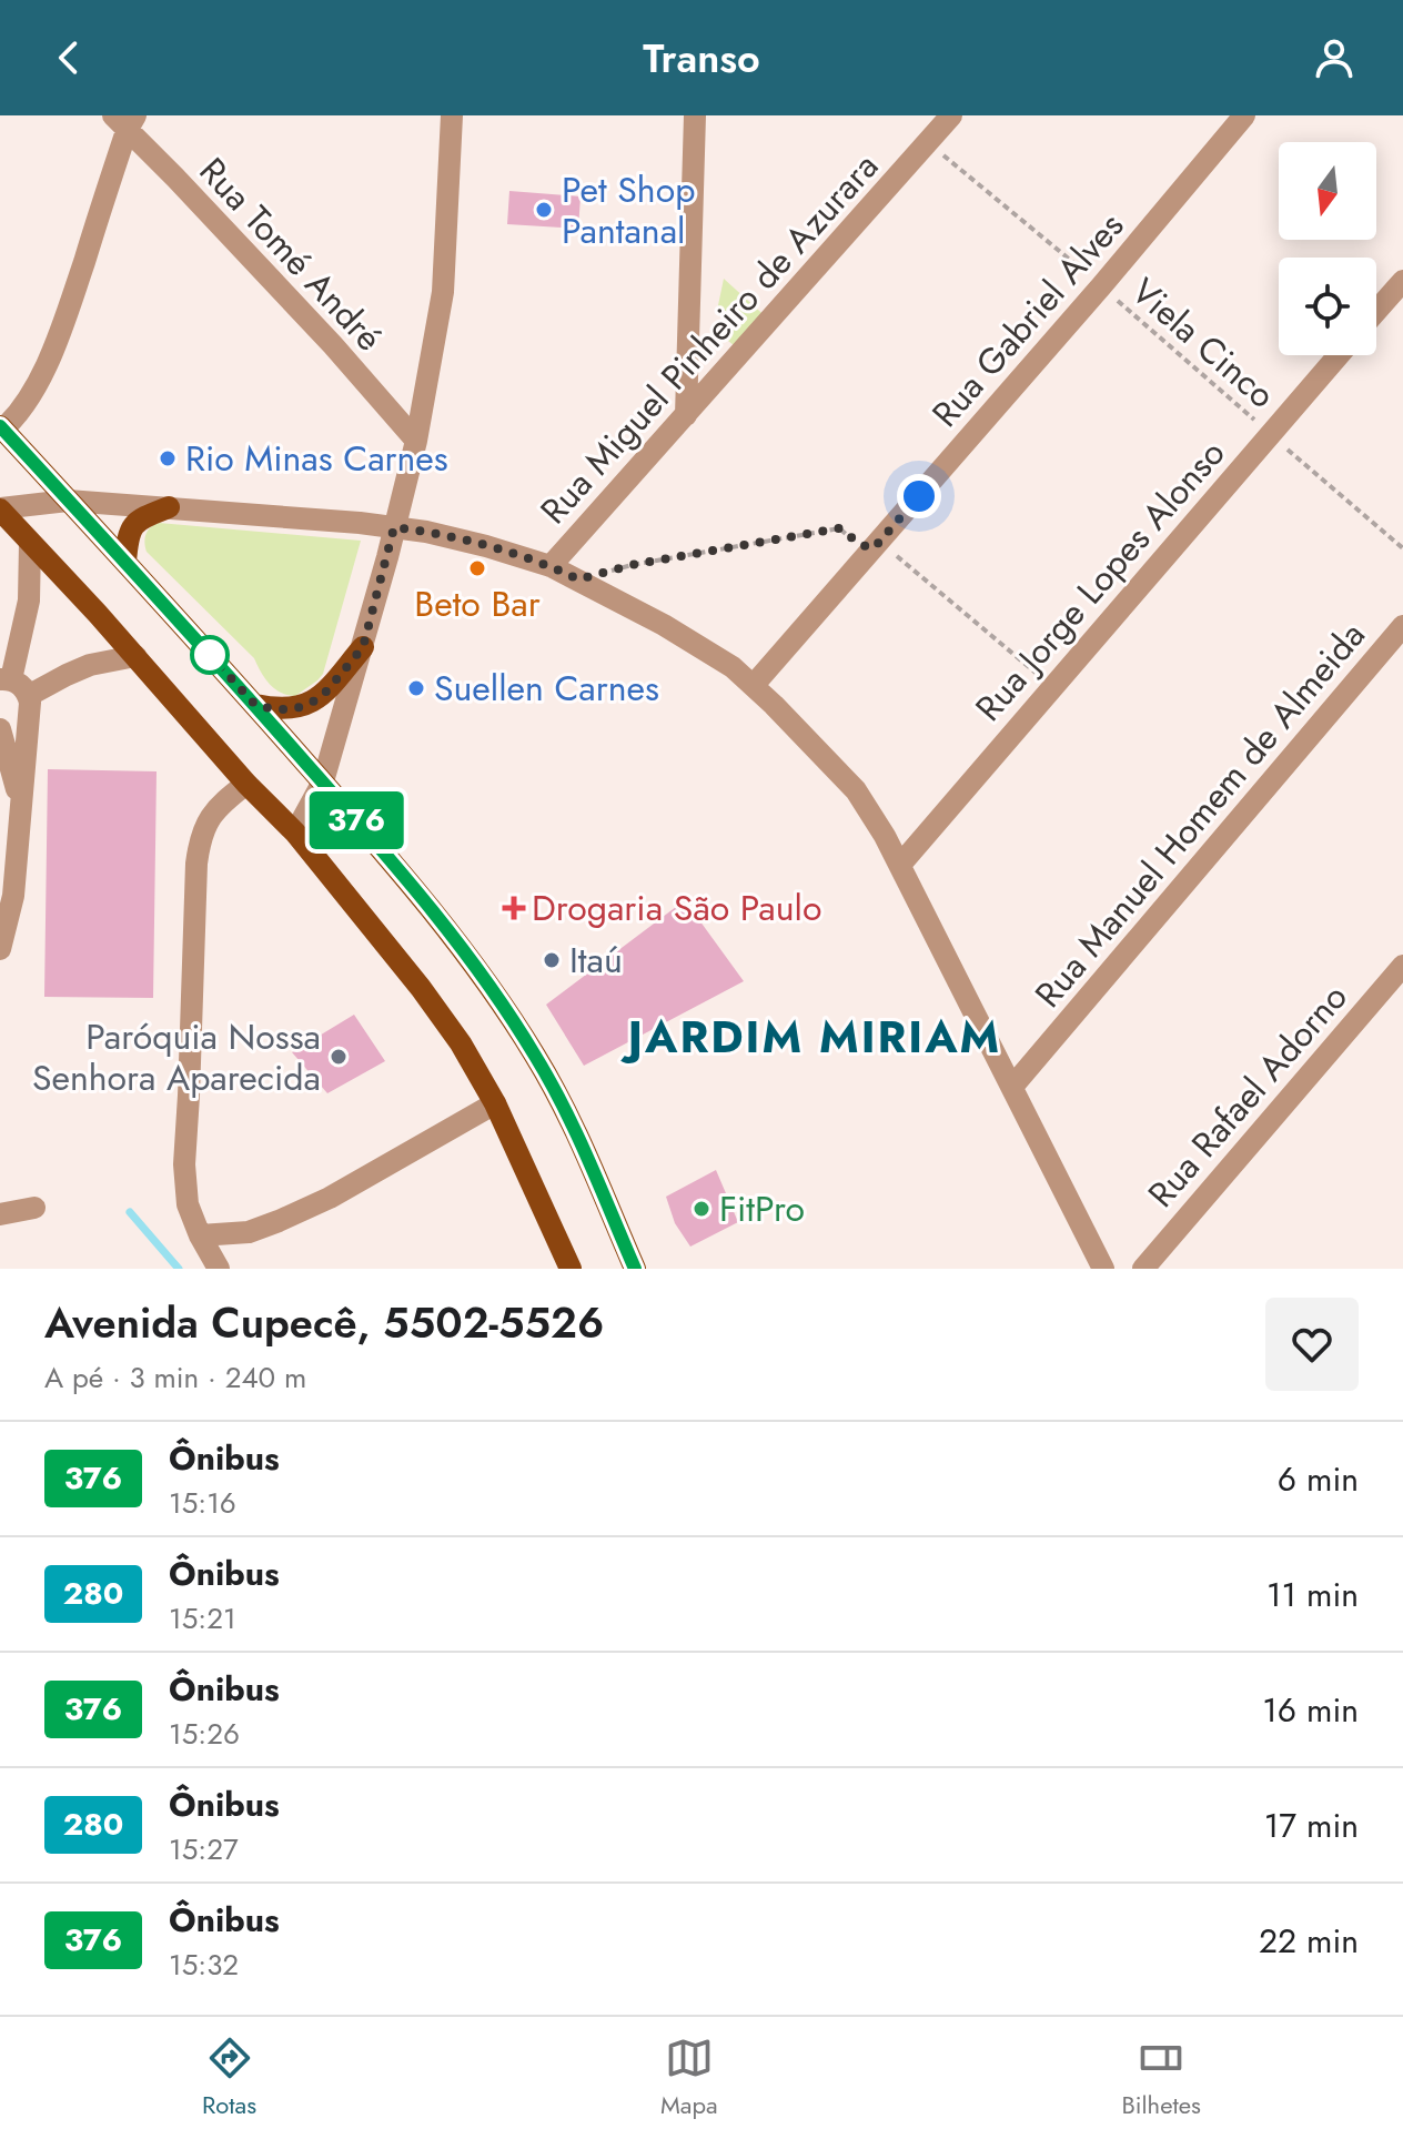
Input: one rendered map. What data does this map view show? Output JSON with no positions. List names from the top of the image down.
{
  "streets": {
    "street": [
      "Rua Tomé André",
      "Rua Gabriel Alves",
      "Rua Miguel Pinheiro de Azurara",
      "Rua Jorge Lopes Alonso",
      "Rua Manuel Homem de Almeida",
      "Rua Rafael Adorno"
    ],
    "path": ["Viela Cinco"]
  },
  "crossings": [
    ["Rua Gabriel Alves", "Viela Cinco"],
    ["Rua Miguel Pinheiro de Azurara", "Viela Cinco"],
    ["Viela Cinco", "Rua Jorge Lopes Alonso"]
  ],
  "districts": ["JARDIM MIRIAM"],
  "places": {
    "other": [
      "Pet Shop Pantanal",
      "Rio Minas Carnes",
      "Beto Bar",
      "Suellen Carnes",
      "Itaú",
      "Paróquia Nossa Senhora Aparecida",
      "FitPro"
    ],
    "health": ["Drogaria São Paulo"]
  },
  "lines": ["bus line 376"],
  "north": "bottom",
  "page": {
    "header": "Transo",
    "on_map": "376",
    "heading": ["Avenida Cupecê, 5502-5526", "A pé · 3 min · 240 m"],
    "list": [
      {
        "mark": "376",
        "name": "Ônibus",
        "note": "15:16",
        "value": "6 min"
      },
      {
        "mark": "280",
        "name": "Ônibus",
        "note": "15:21",
        "value": "11 min"
      },
      {
        "mark": "376",
        "name": "Ônibus",
        "note": "15:26",
        "value": "16 min"
      },
      {
        "mark": "280",
        "name": "Ônibus",
        "note": "15:27",
        "value": "17 min"
      },
      {
        "mark": "376",
        "name": "Ônibus",
        "note": "15:32",
        "value": "22 min"
      }
    ],
    "tabs": ["Rotas", "Mapa", "Bilhetes"]
  }
}
